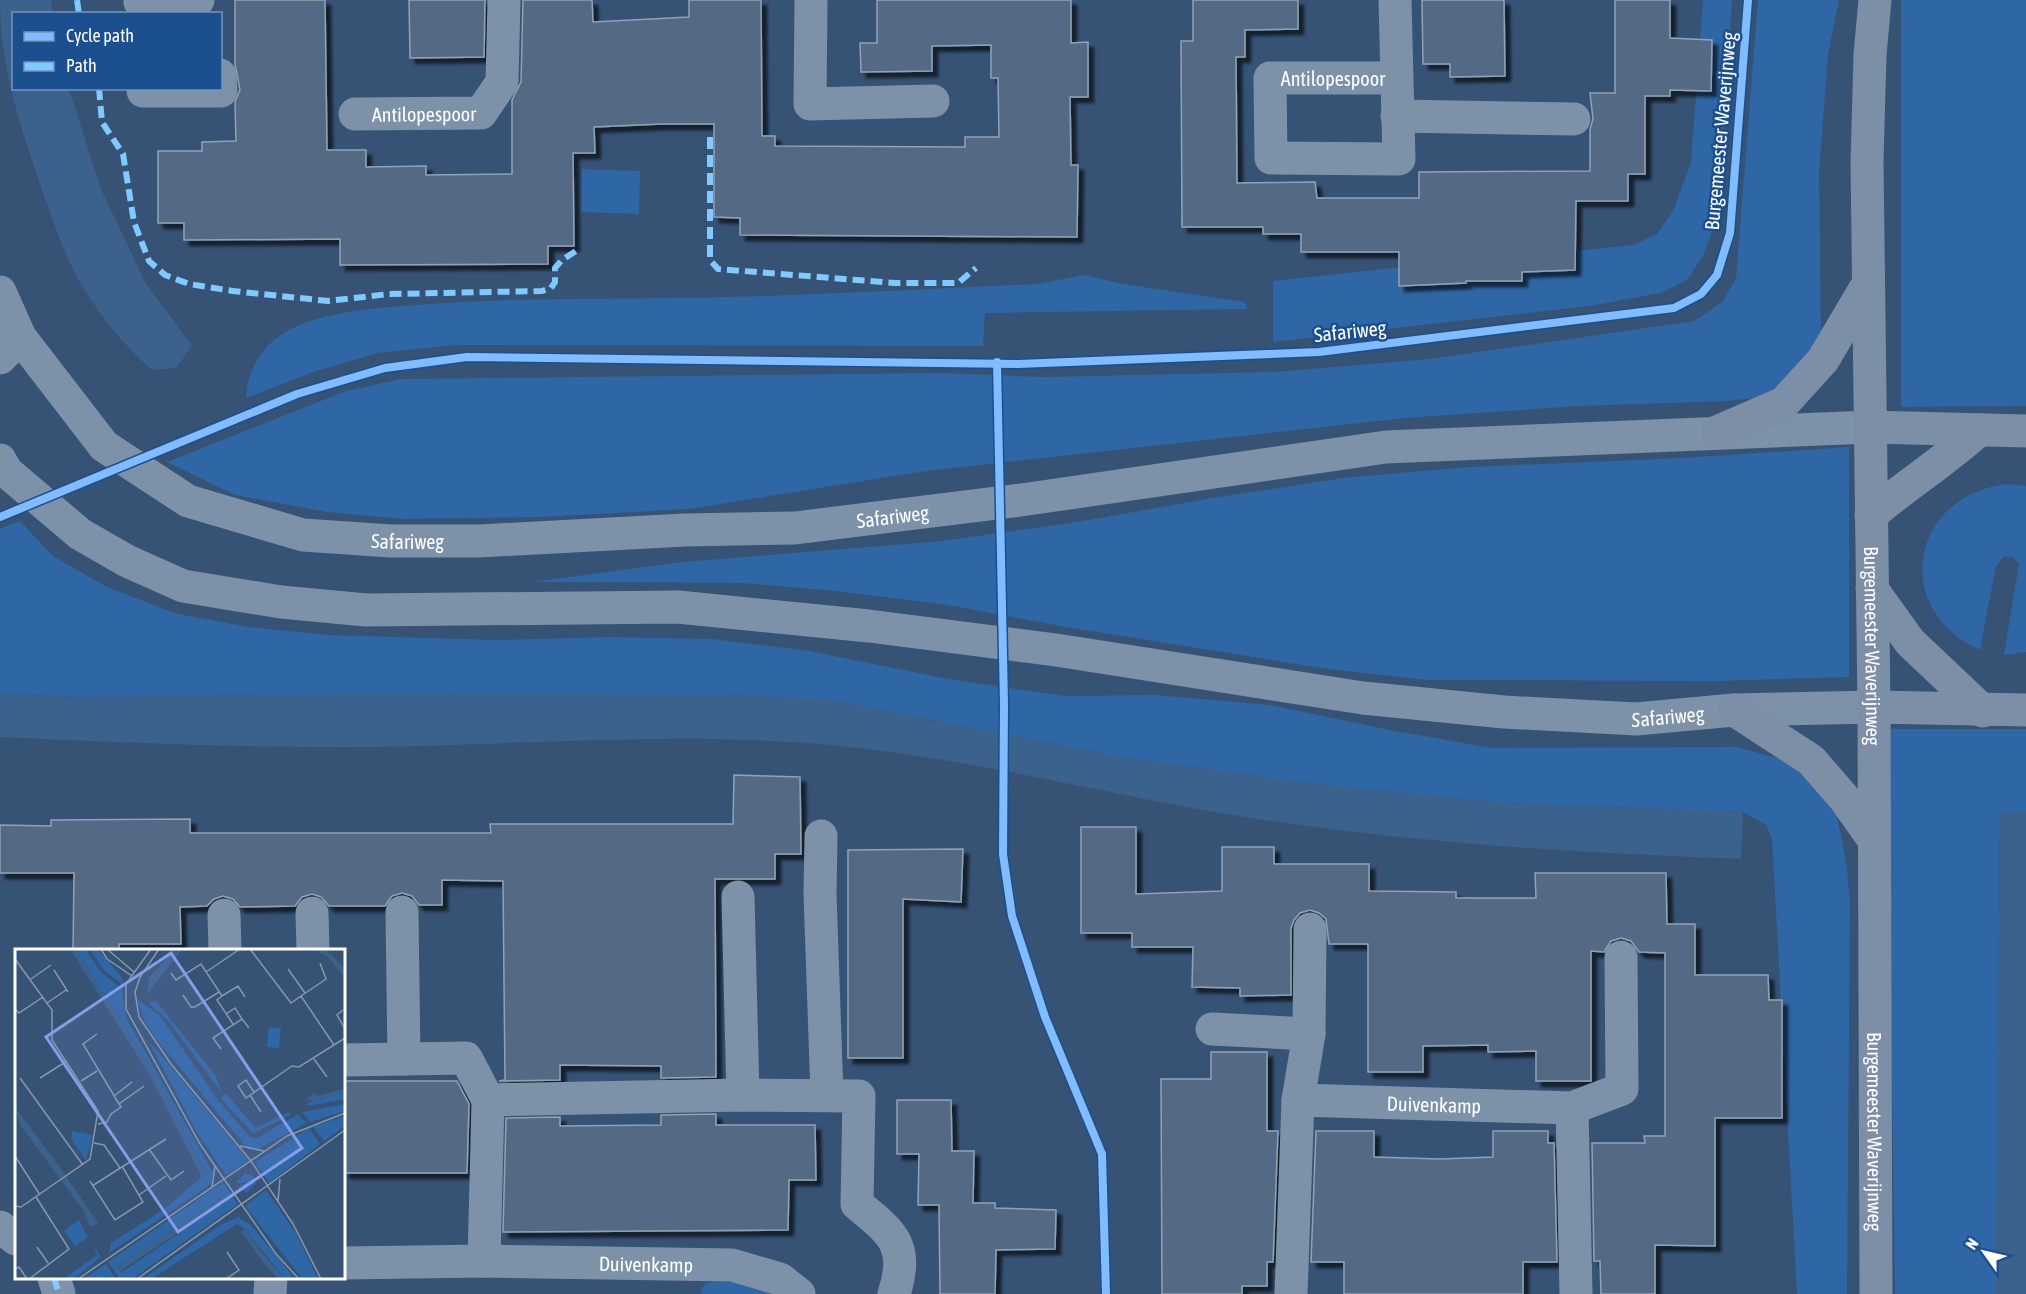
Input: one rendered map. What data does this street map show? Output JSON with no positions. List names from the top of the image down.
{
  "streets": {
    "main road": ["Burgemeester Waverijnweg"],
    "street": ["Antilopespoor", "Safariweg", "Duivenkamp"]
  },
  "crossings": [
    ["Burgemeester Waverijnweg", "Safariweg"]
  ],
  "legend": ["Cycle path", "Path"],
  "north": "top left"
}
